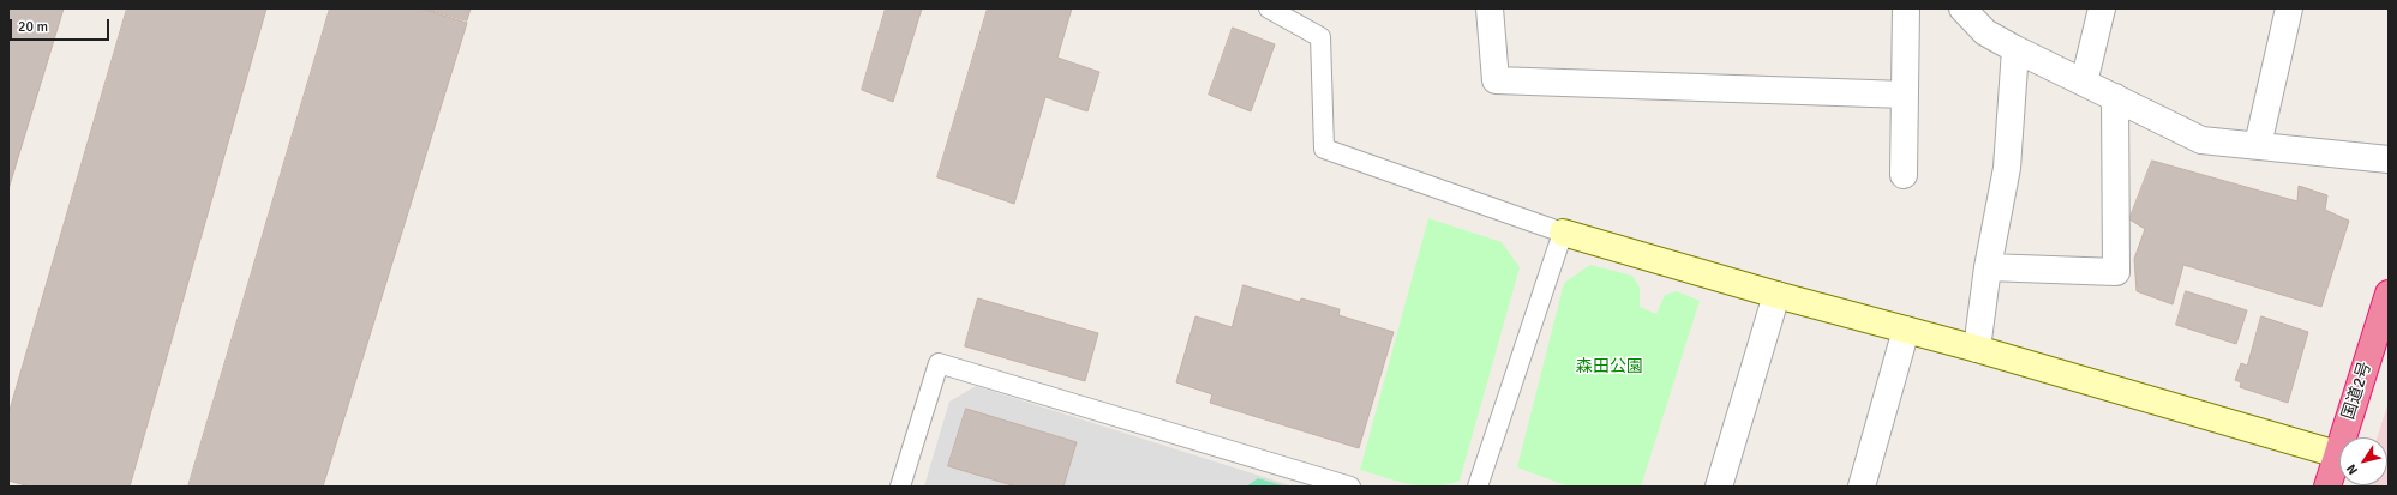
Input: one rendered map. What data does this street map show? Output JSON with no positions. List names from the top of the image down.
{
  "streets": {
    "highway": ["国道2号"]
  },
  "parks": ["森田公園"],
  "scale_bar": "20 m",
  "north": "bottom left"
}
